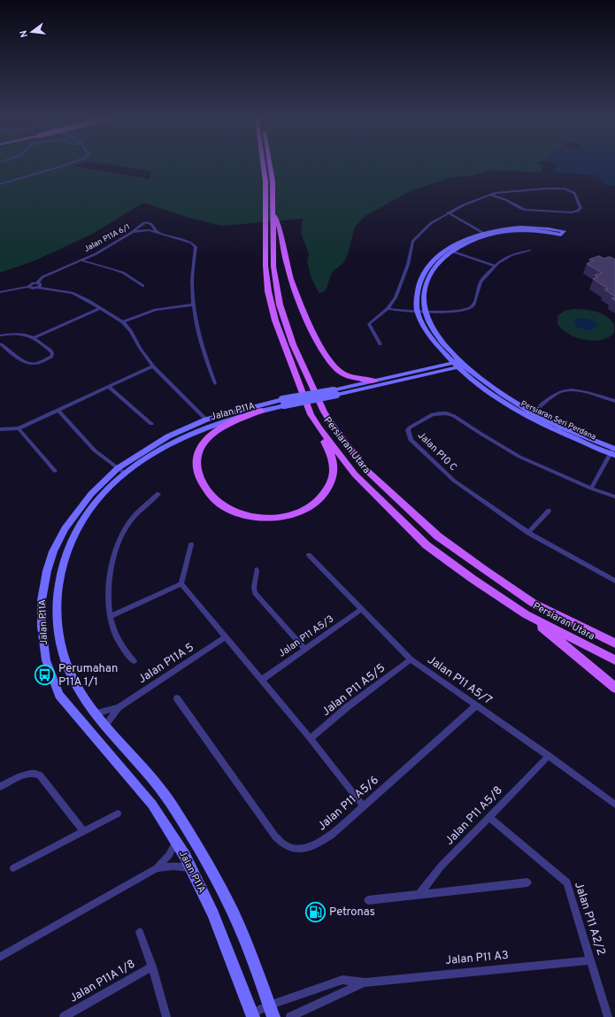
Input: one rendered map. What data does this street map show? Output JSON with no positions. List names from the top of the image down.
{
  "streets": {
    "main road": ["Persiaran Utara"],
    "street": [
      "Jalan P11A 6/1",
      "Jalan P11A",
      "Persiaran Seri Perdana",
      "Jalan P10 C",
      "Jalan P11 A5/3",
      "Jalan P11A 5",
      "Jalan P11 A5/7",
      "Jalan P11 A5/5",
      "Jalan P11 A5/6",
      "Jalan P11 A5/8",
      "Jalan P11 A2/2",
      "Jalan P11 A3",
      "Jalan P11A 1/8"
    ]
  },
  "crossings": [
    ["Jalan P11A", "Persiaran Seri Perdana"],
    ["Jalan P11A", "Jalan P11A 5"],
    ["Jalan P11A", "Jalan P11 A3"],
    ["Jalan P11 A5/3", "Jalan P11 A5/7"],
    ["Jalan P11 A5/7", "Jalan P11 A5/5"],
    ["Jalan P11 A5/7", "Jalan P11 A5/6"],
    ["Jalan P11 A5/7", "Jalan P11 A5/8"],
    ["Jalan P11 A5/8", "Jalan P11 A2/2"],
    ["Jalan P11 A2/2", "Jalan P11 A3"]
  ],
  "places": {
    "bus stop": ["Perumahan P11A 1/1"],
    "fuel station": ["Petronas"]
  },
  "north": "left"
}
